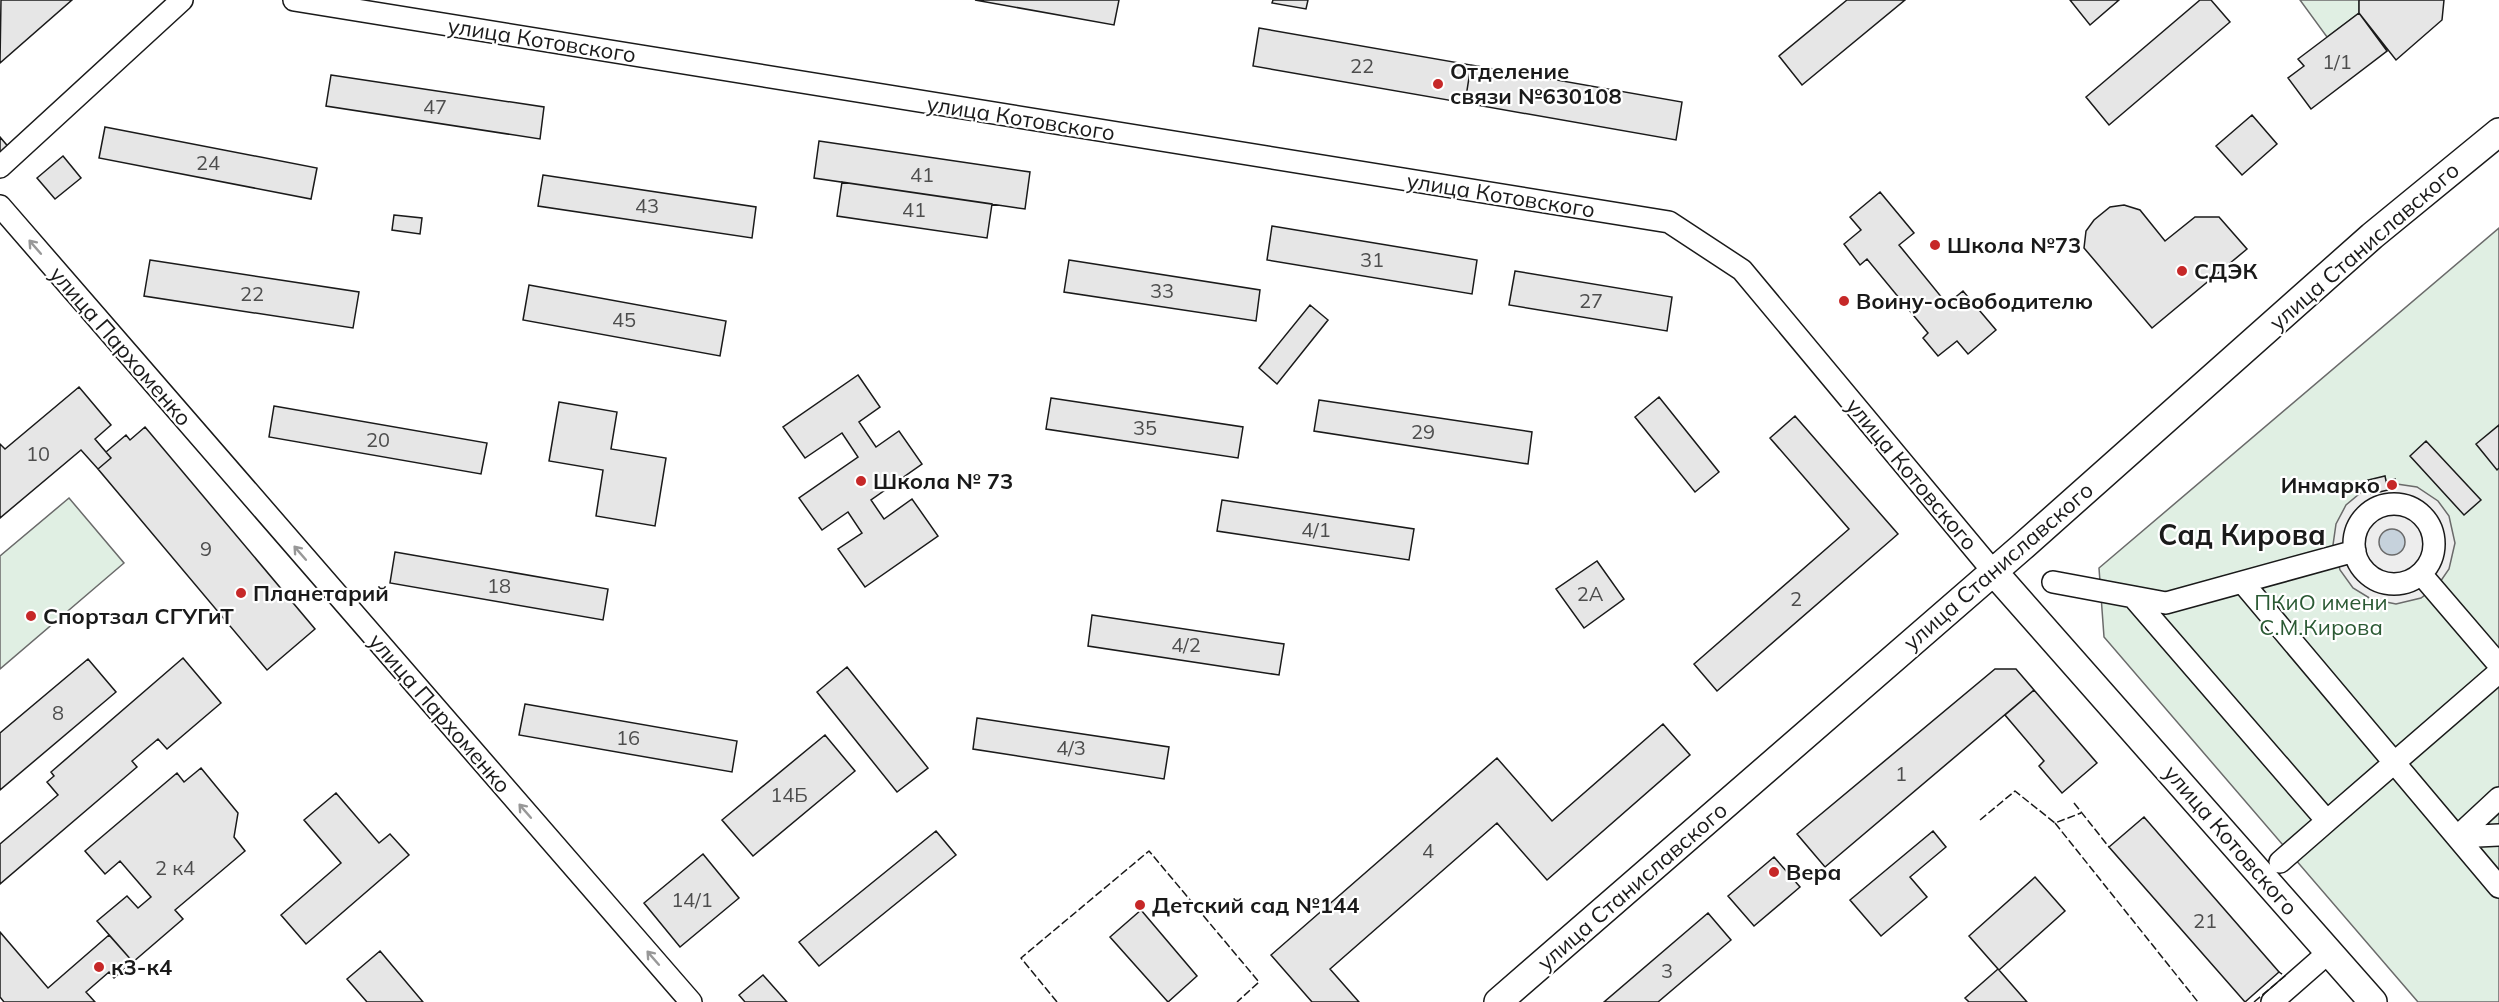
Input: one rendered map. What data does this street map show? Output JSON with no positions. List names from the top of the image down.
{
  "streets": {
    "main road": ["улица Котовского", "улица Станиславского"],
    "street": ["улица Пархоменко"]
  },
  "crossings": [
    ["улица Котовского", "улица Станиславского"]
  ],
  "one_way": ["улица Пархоменко"],
  "districts": ["Сад Кирова"],
  "parks": ["ПКиО имени С.М.Кирова"],
  "places": [
    "Отделение связи №630108",
    "Школа №73",
    "СДЭК",
    "Воину-освободителю",
    "Школа № 73",
    "Инмарко",
    "Планетарий",
    "Спортзал СГУГиТ",
    "Вера",
    "Детский сад №144",
    "к3-к4"
  ],
  "house_numbers": [
    "1/1",
    "22",
    "47",
    "24",
    "41",
    "43",
    "41",
    "31",
    "33",
    "22",
    "27",
    "45",
    "35",
    "29",
    "20",
    "10",
    "4/1",
    "9",
    "18",
    "2А",
    "2",
    "4/2",
    "8",
    "16",
    "4/3",
    "1",
    "14Б",
    "4",
    "2 к4",
    "14/1",
    "21",
    "3"
  ]
}
